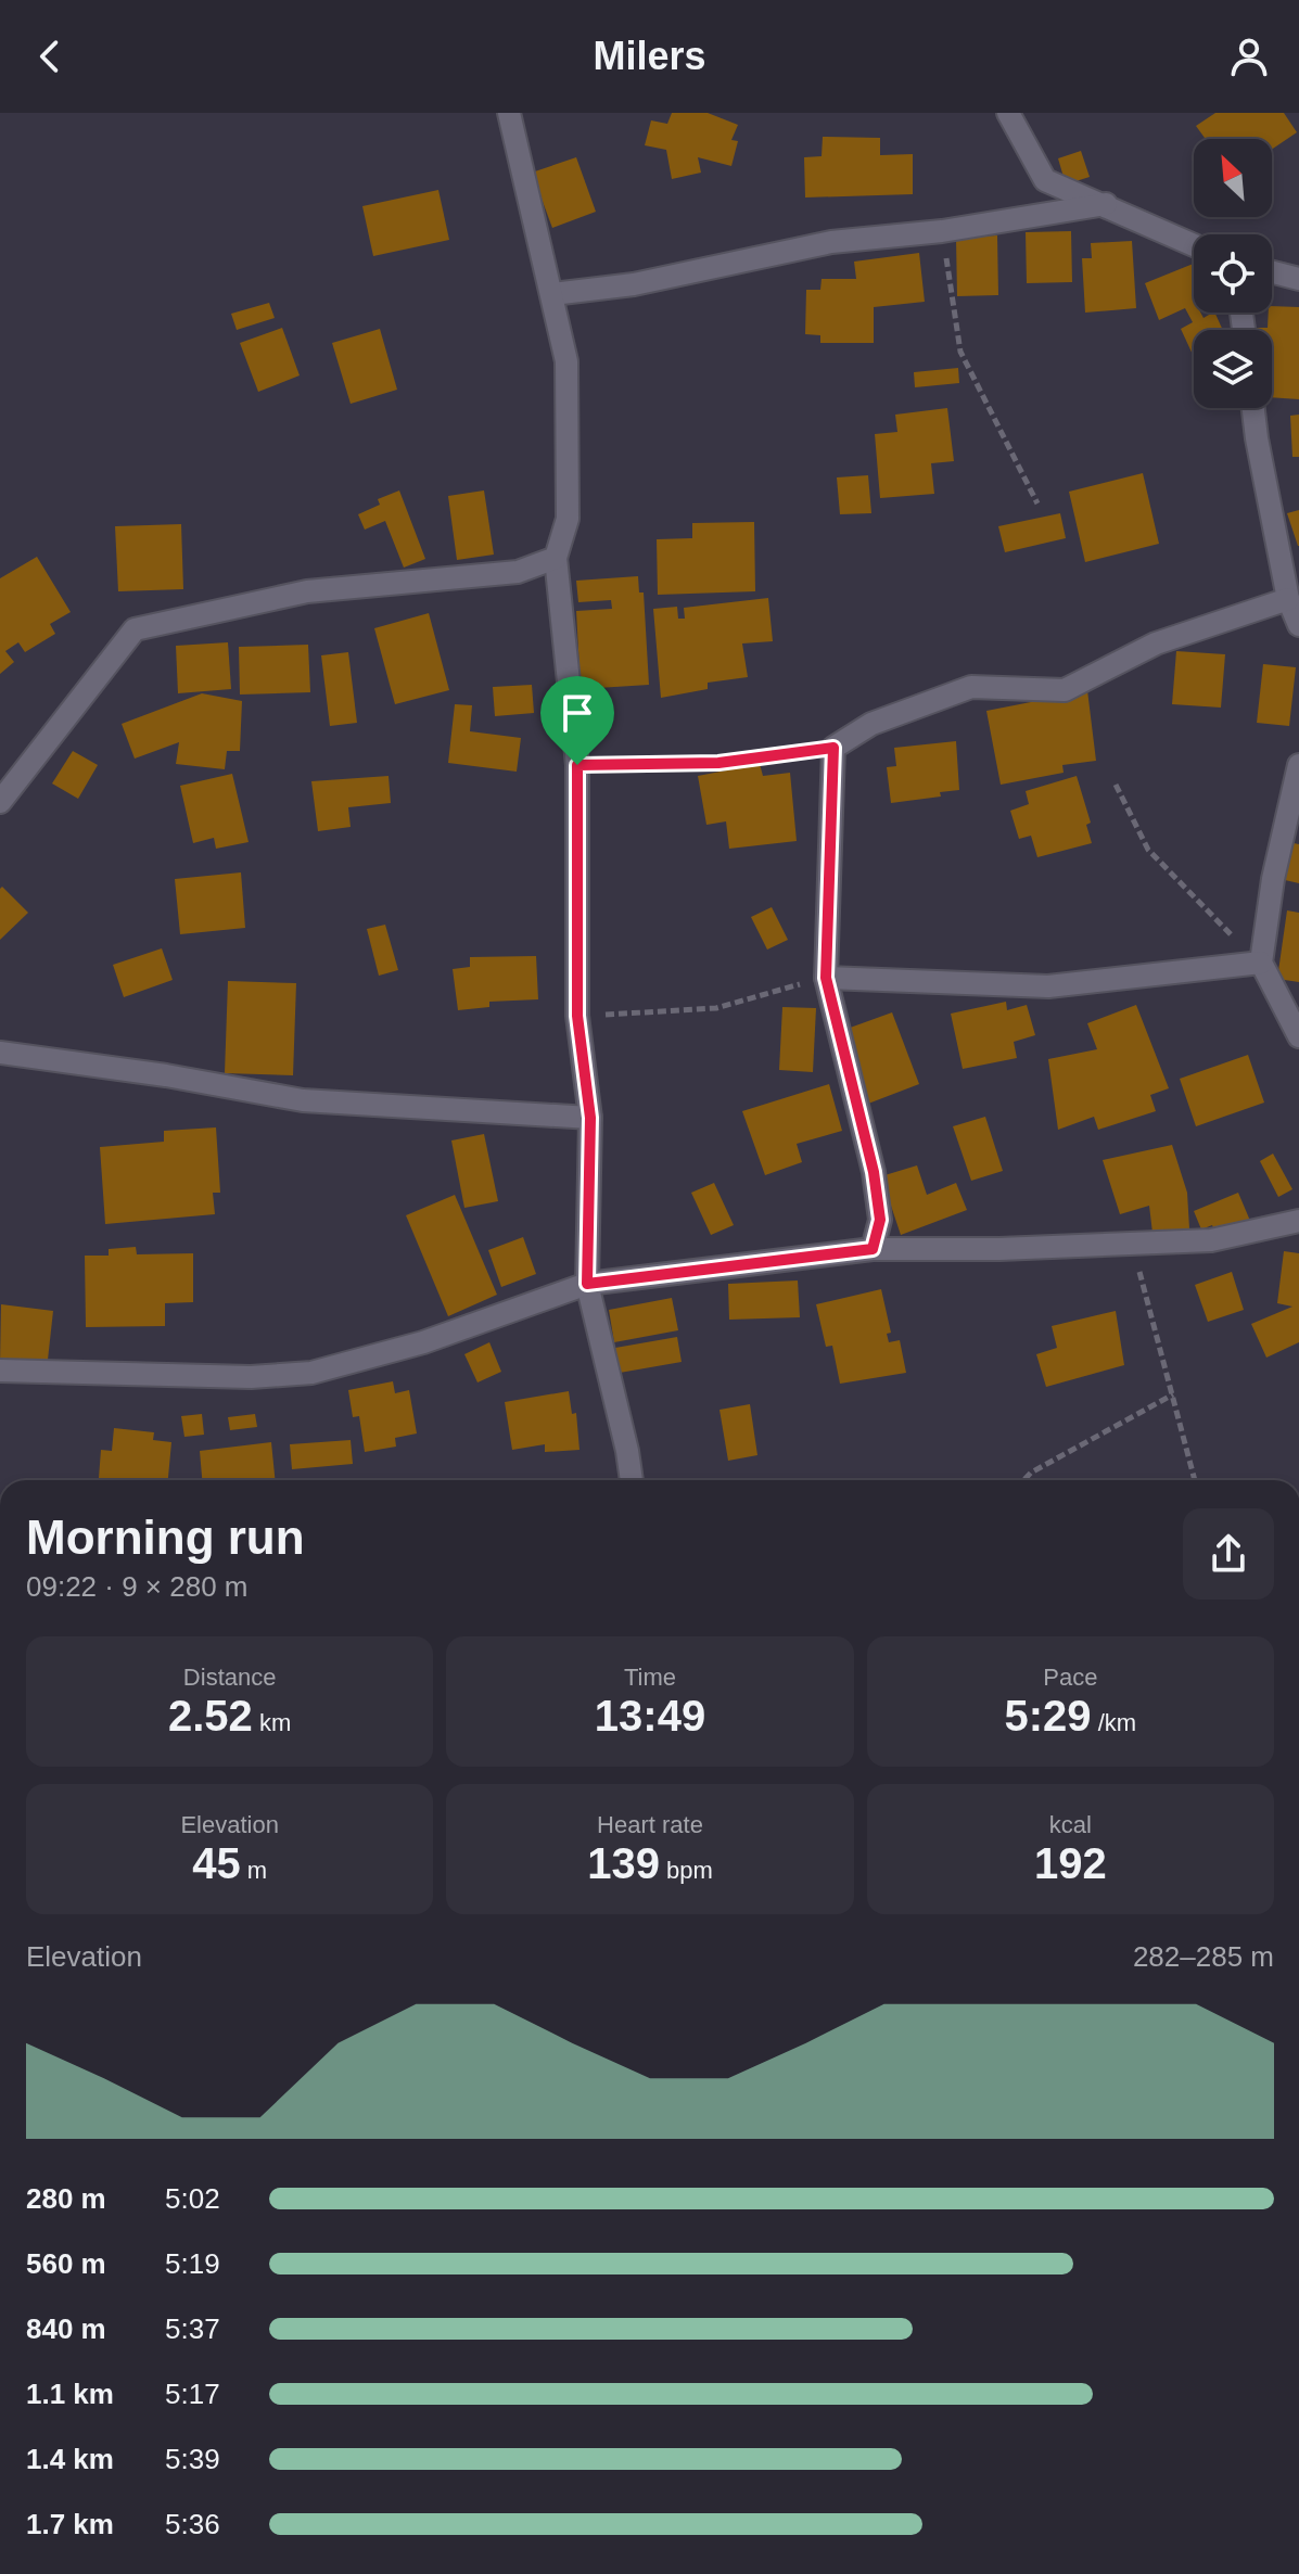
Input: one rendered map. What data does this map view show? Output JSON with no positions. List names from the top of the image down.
{
  "north": "top left",
  "page": {
    "header": "Milers",
    "heading": ["Morning run", "09:22 · 9 × 280 m"],
    "stats": [
      ["Distance", "2.52 km"],
      ["Time", "13:49"],
      ["Pace", "5:29 /km"],
      ["Elevation", "45 m"],
      ["Heart rate", "139 bpm"],
      ["kcal", "192"]
    ],
    "chart": ["Elevation", "282–285 m"],
    "list": [
      {
        "name": "280 m",
        "note": "5:02"
      },
      {
        "name": "560 m",
        "note": "5:19"
      },
      {
        "name": "840 m",
        "note": "5:37"
      },
      {
        "name": "1.1 km",
        "note": "5:17"
      },
      {
        "name": "1.4 km",
        "note": "5:39"
      },
      {
        "name": "1.7 km",
        "note": "5:36"
      }
    ]
  }
}
